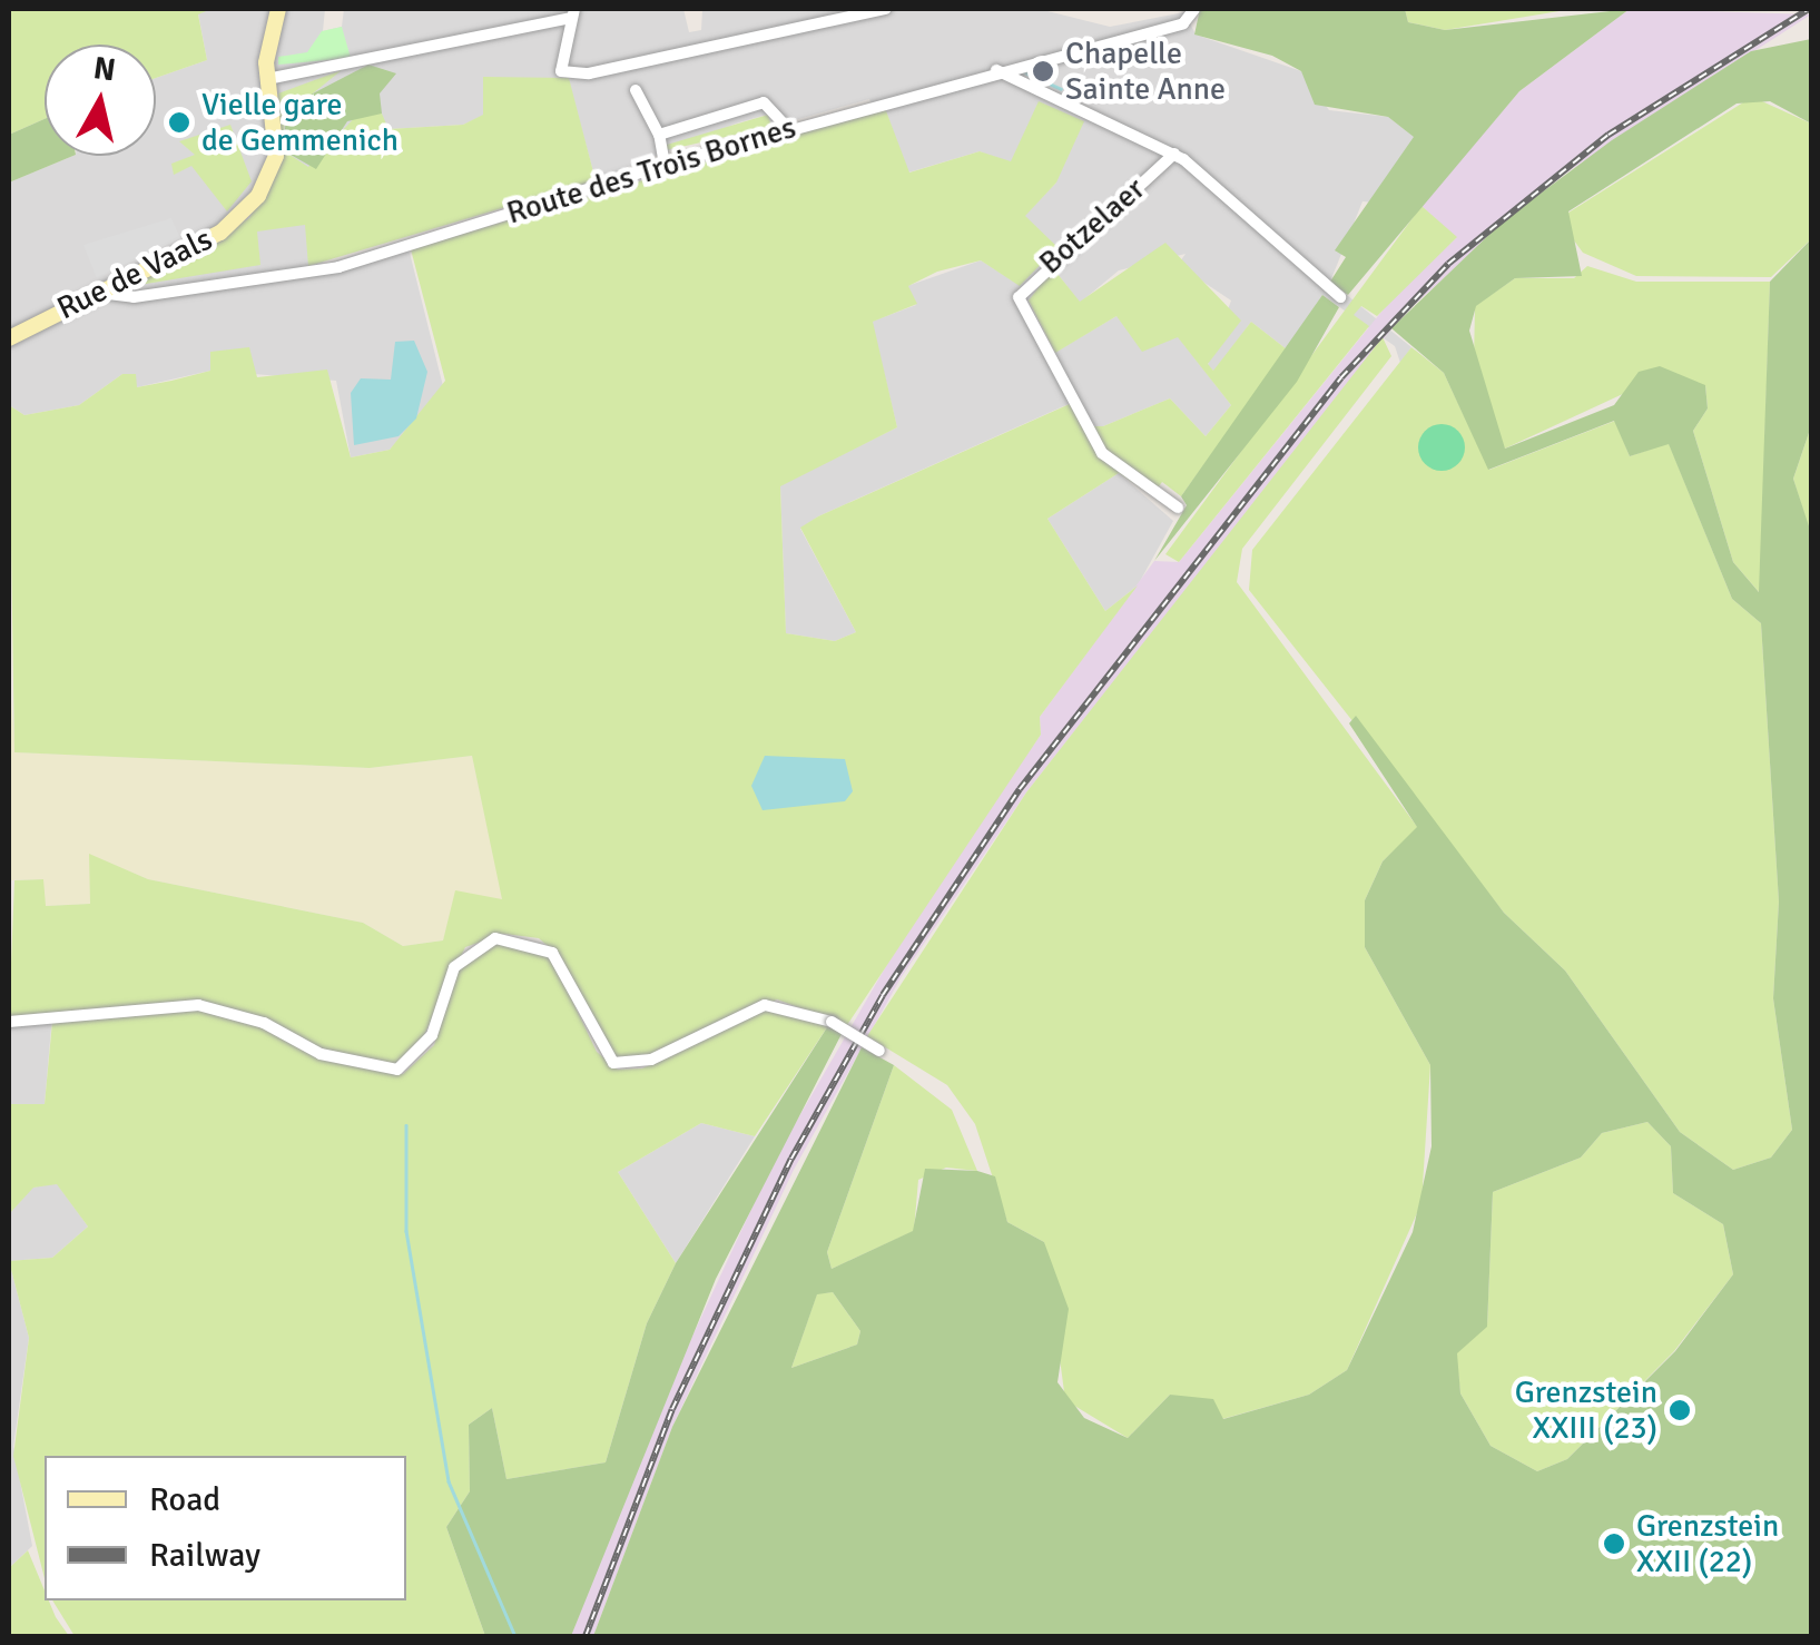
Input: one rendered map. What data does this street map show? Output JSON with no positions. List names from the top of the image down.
{
  "streets": {
    "main road": ["Rue de Vaals"],
    "street": ["Route des Trois Bornes", "Botzelaer"]
  },
  "crossings": [
    ["Route des Trois Bornes", "Botzelaer"],
    ["Route des Trois Bornes", "Rue de Vaals"]
  ],
  "places": [
    "Chapelle Sainte Anne",
    "Vielle gare de Gemmenich",
    "Grenzstein XXIII (23)",
    "Grenzstein XXII (22)"
  ],
  "legend": ["Road", "Railway"],
  "north": "top"
}
